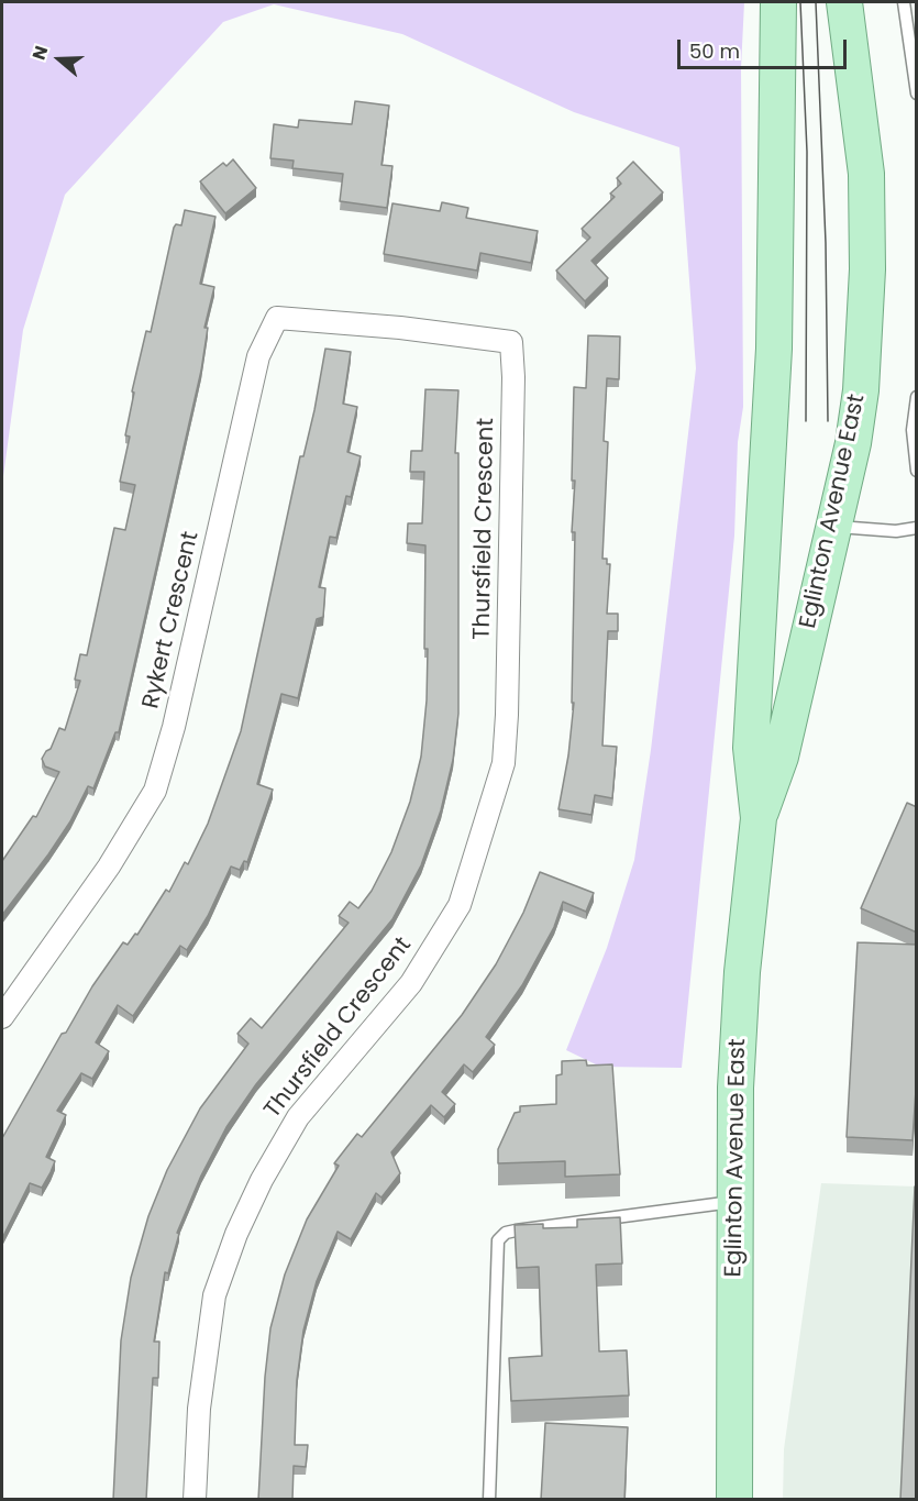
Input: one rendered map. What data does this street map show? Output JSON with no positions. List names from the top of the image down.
{
  "streets": {
    "main road": ["Eglinton Avenue East"],
    "street": ["Thursfield Crescent", "Rykert Crescent"]
  },
  "crossings": [
    ["Thursfield Crescent", "Rykert Crescent"]
  ],
  "scale_bar": "50 m",
  "north": "left"
}
